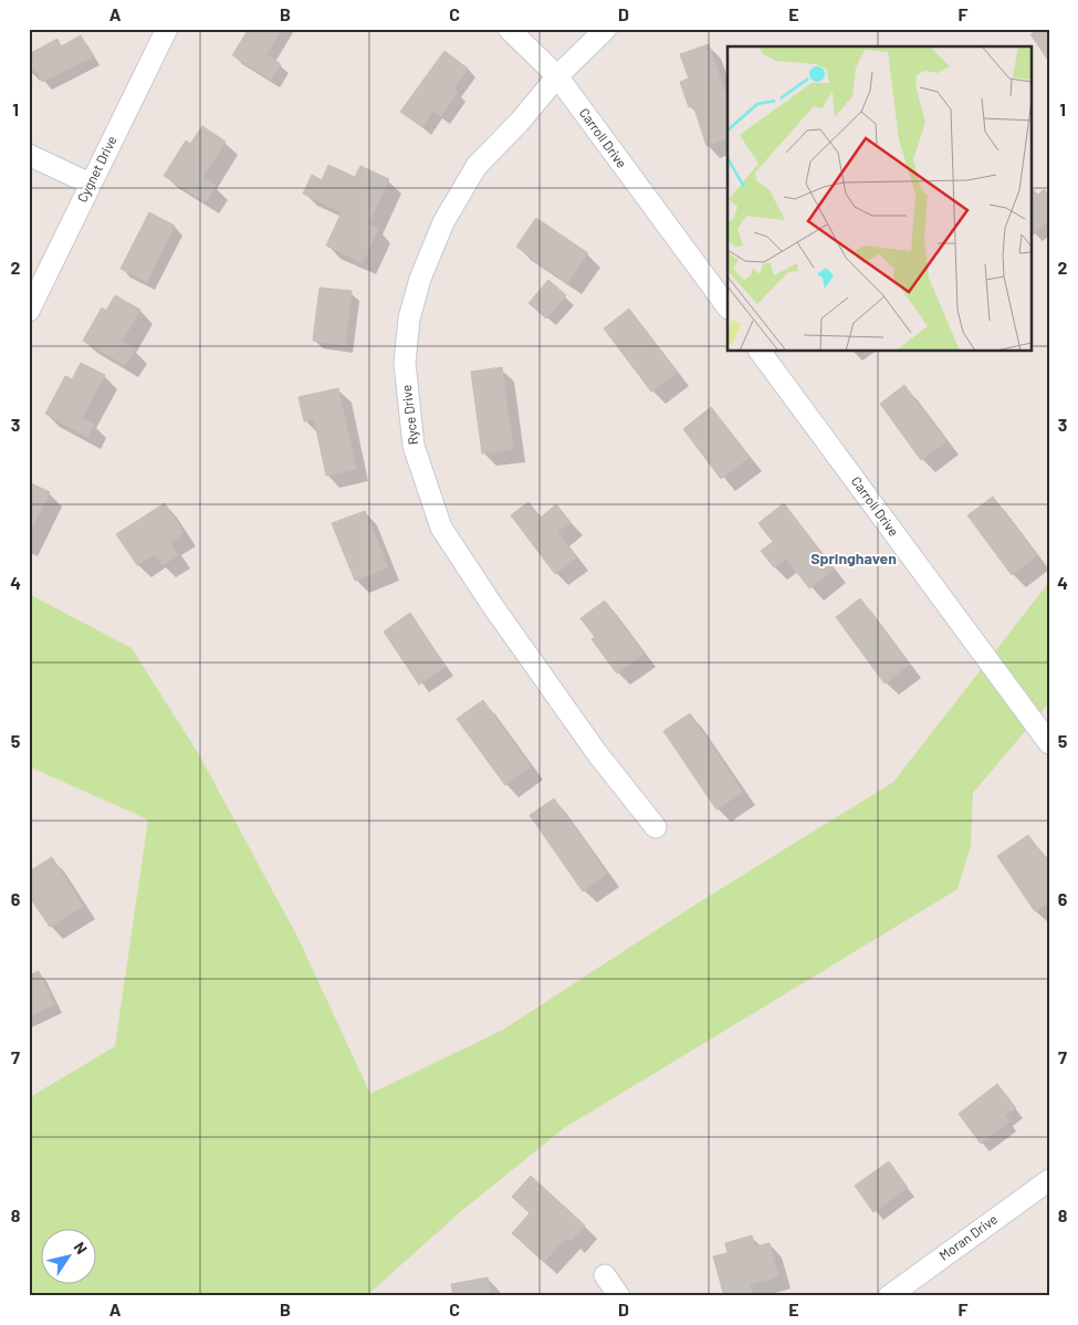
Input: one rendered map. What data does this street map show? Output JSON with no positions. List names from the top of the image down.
{
  "streets": {
    "street": [
      "Carroll Drive",
      "Cygnet Drive",
      "Ryce Drive",
      "Moran Drive"
    ]
  },
  "crossings": [
    ["Carroll Drive", "Ryce Drive"]
  ],
  "districts": ["Springhaven"],
  "north": "top right",
  "grid": {
    "columns": [
      "A",
      "B",
      "C",
      "D",
      "E",
      "F"
    ],
    "rows": [
      "1",
      "2",
      "3",
      "4",
      "5",
      "6",
      "7",
      "8"
    ]
  }
}
